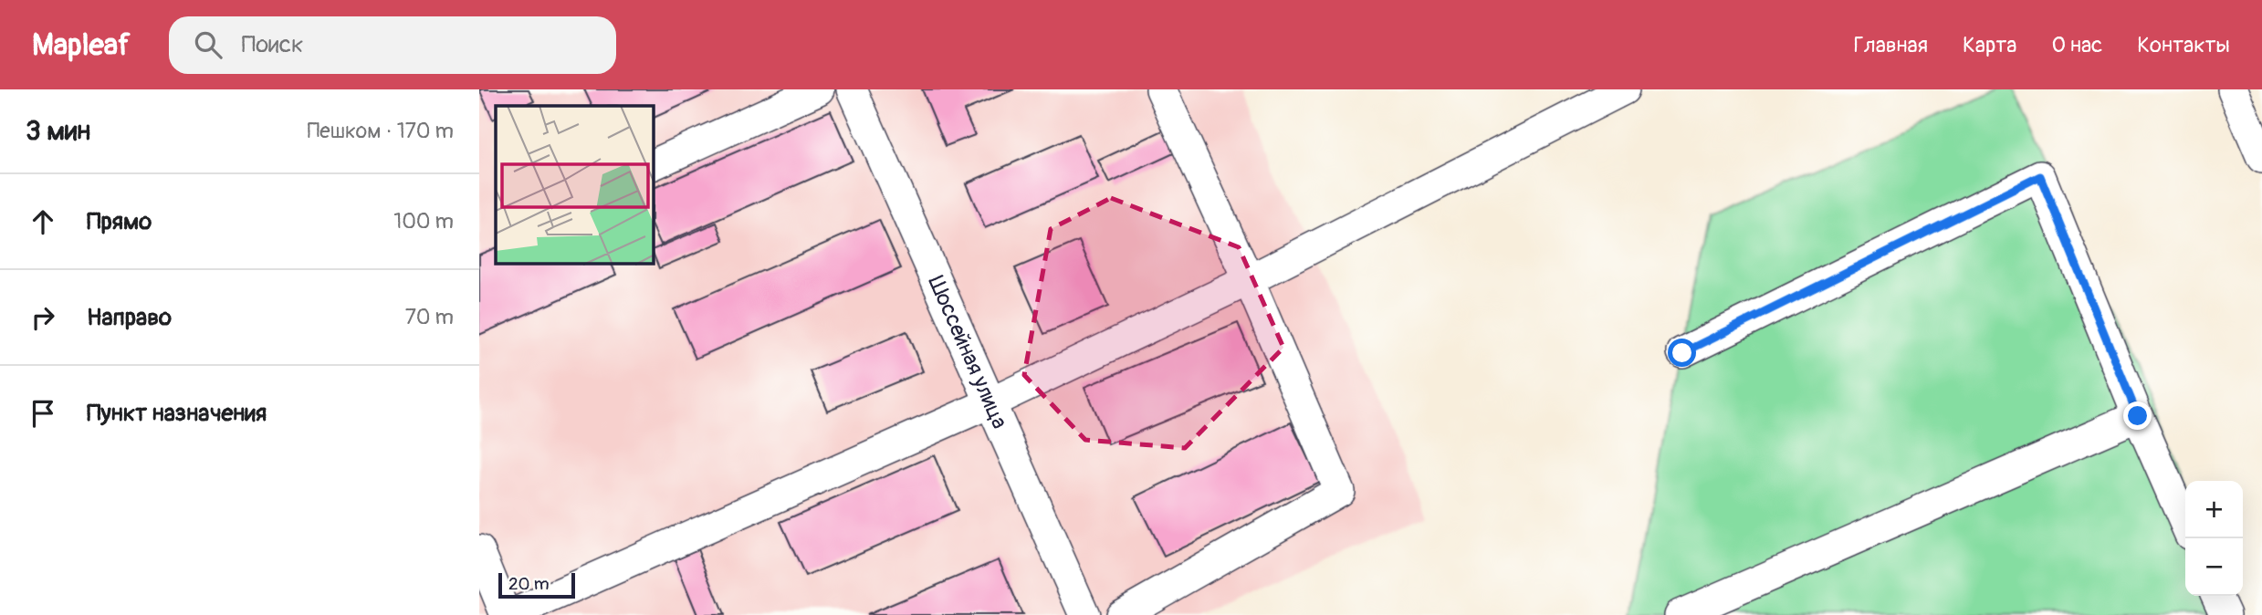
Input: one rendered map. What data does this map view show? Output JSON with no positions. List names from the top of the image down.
{
  "streets": {
    "street": ["Шоссейная улица"]
  },
  "scale_bar": "20 m",
  "page": {
    "header": "Mapleaf",
    "search": "Поиск",
    "nav": [
      "Главная",
      "Карта",
      "О нас",
      "Контакты"
    ],
    "heading": ["3 мин", "Пешком · 170 m"],
    "list": [
      ["Прямо", "100 m"],
      ["Направо", "70 m"],
      "Пункт назначения"
    ],
    "map_buttons": ["+", "−"],
    "scale": "20 m"
  }
}
